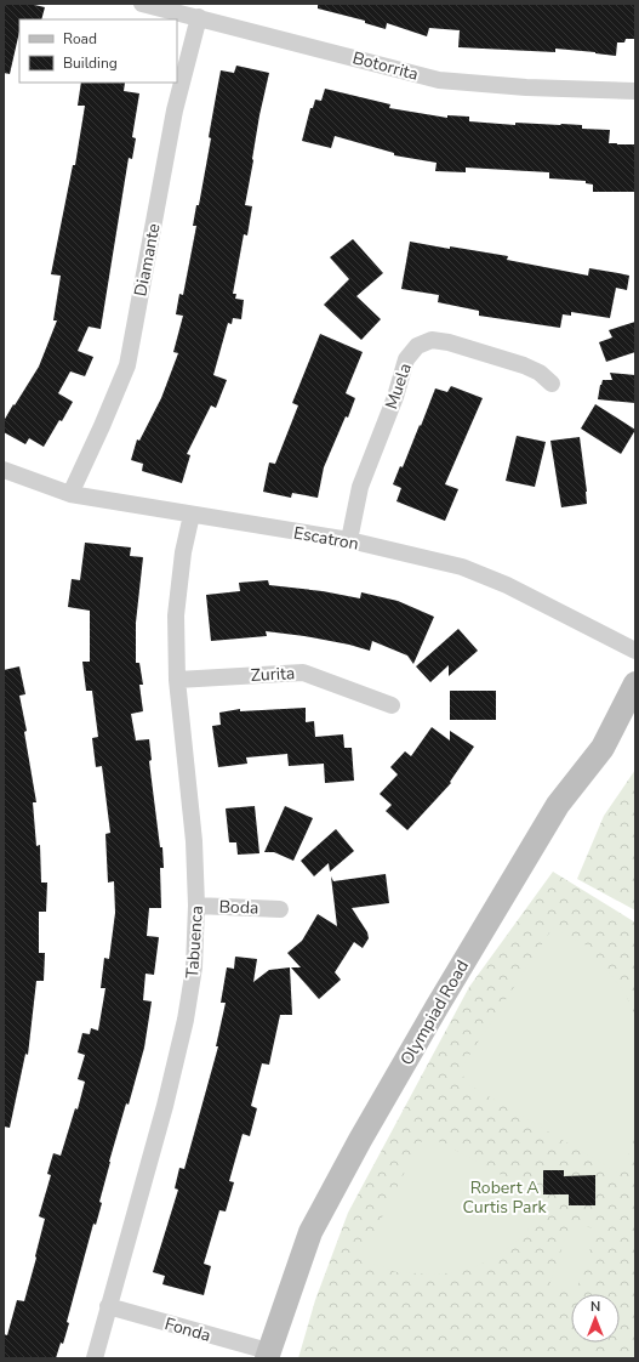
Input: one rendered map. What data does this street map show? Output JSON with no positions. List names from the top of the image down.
{
  "streets": {
    "main road": ["Olympiad Road"],
    "street": [
      "Botorrita",
      "Diamante",
      "Muela",
      "Escatron",
      "Zurita",
      "Boda",
      "Tabuenca",
      "Fonda"
    ]
  },
  "crossings": [
    ["Botorrita", "Diamante"],
    ["Diamante", "Escatron"],
    ["Muela", "Escatron"],
    ["Escatron", "Tabuenca"],
    ["Zurita", "Tabuenca"],
    ["Boda", "Tabuenca"],
    ["Tabuenca", "Fonda"],
    ["Olympiad Road", "Fonda"]
  ],
  "parks": ["Robert A Curtis Park"],
  "legend": ["Road", "Building"],
  "north": "top"
}
